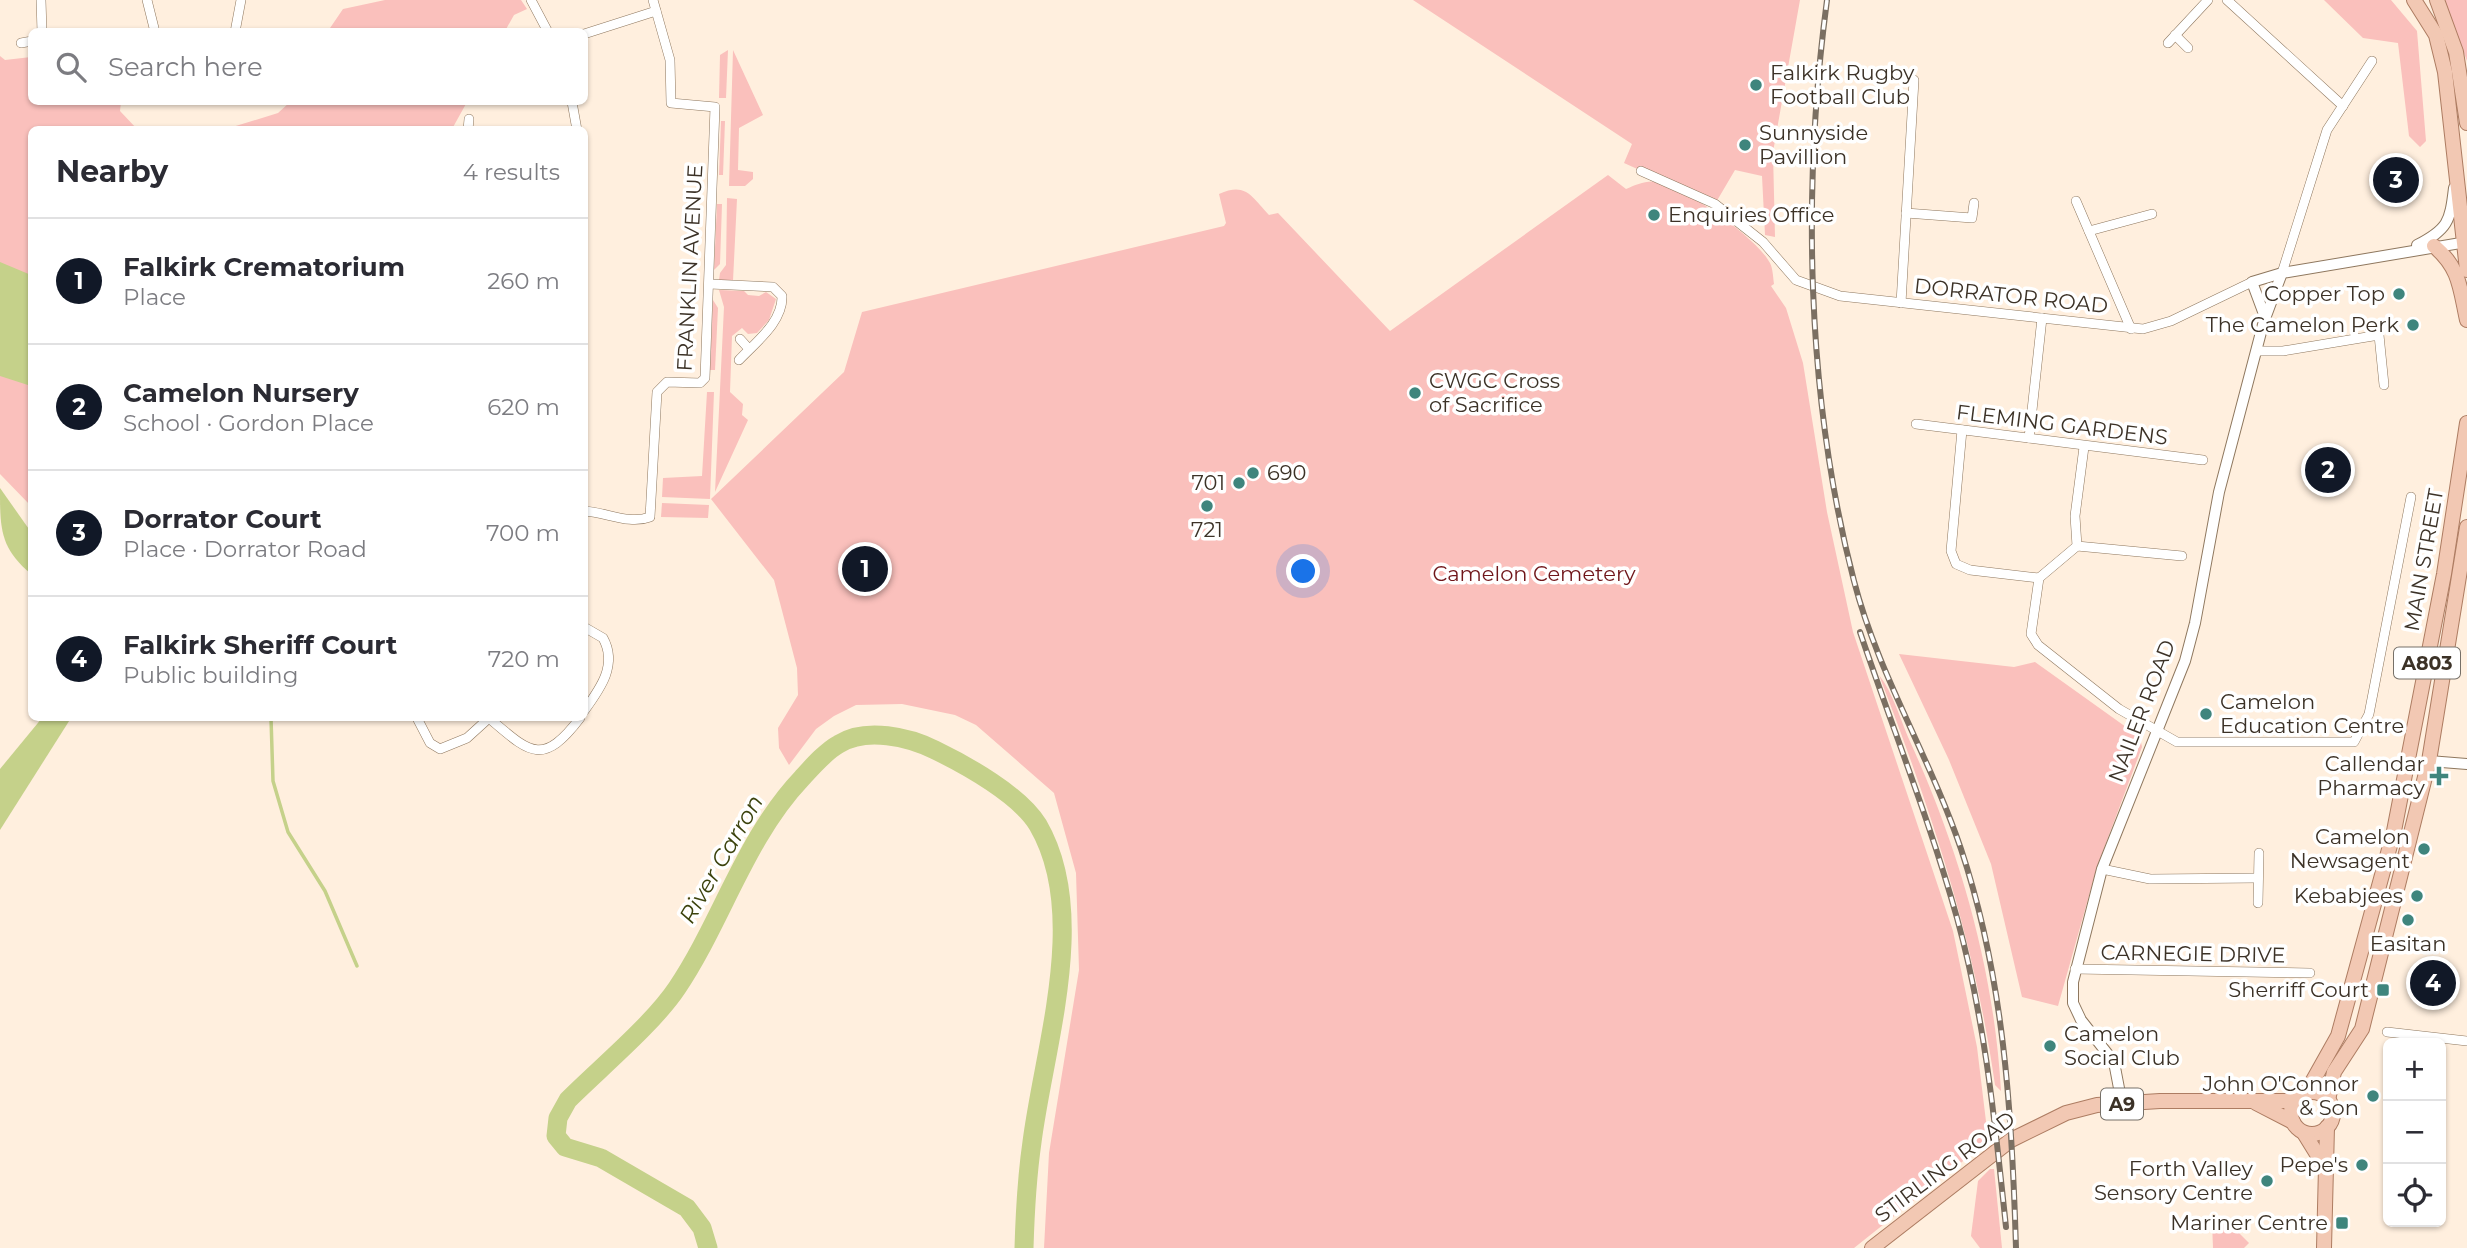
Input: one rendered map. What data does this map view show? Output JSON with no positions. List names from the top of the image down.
{
  "streets": {
    "main road": [
      "MAIN STREET",
      "A803",
      "A9",
      "STIRLING ROAD"
    ],
    "street": [
      "FRANKLIN AVENUE",
      "DORRATOR ROAD",
      "FLEMING GARDENS",
      "NAILER ROAD",
      "CARNEGIE DRIVE"
    ]
  },
  "crossings": [
    ["DORRATOR ROAD", "NAILER ROAD"],
    ["MAIN STREET", "STIRLING ROAD"],
    ["NAILER ROAD", "CARNEGIE DRIVE"],
    ["NAILER ROAD", "STIRLING ROAD"]
  ],
  "water": ["River Carron"],
  "parks": ["Camelon Cemetery"],
  "places": {
    "other": [
      "Falkirk Rugby Football Club",
      "Sunnyside Pavillion",
      "Enquiries Office",
      "Copper Top",
      "The Camelon Perk",
      "CWGC Cross of Sacrifice",
      "690",
      "701",
      "721",
      "Camelon Education Centre",
      "Camelon Newsagent",
      "Kebabjees",
      "Easitan",
      "Camelon Social Club",
      "John O'Connor & Son",
      "Pepe's",
      "Forth Valley Sensory Centre"
    ],
    "health": ["Callendar Pharmacy"],
    "transit": ["Sherriff Court", "Mariner Centre"]
  },
  "page": {
    "search": "Search here",
    "heading": ["Nearby", "4 results"],
    "pins": [
      "3",
      "2",
      "1",
      "4"
    ],
    "list": [
      {
        "mark": "1",
        "name": "Falkirk Crematorium",
        "note": "Place",
        "value": "260 m"
      },
      {
        "mark": "2",
        "name": "Camelon Nursery",
        "note": "School · Gordon Place",
        "value": "620 m"
      },
      {
        "mark": "3",
        "name": "Dorrator Court",
        "note": "Place · Dorrator Road",
        "value": "700 m"
      },
      {
        "mark": "4",
        "name": "Falkirk Sheriff Court",
        "note": "Public building",
        "value": "720 m"
      }
    ],
    "map_buttons": ["+", "−"]
  }
}
